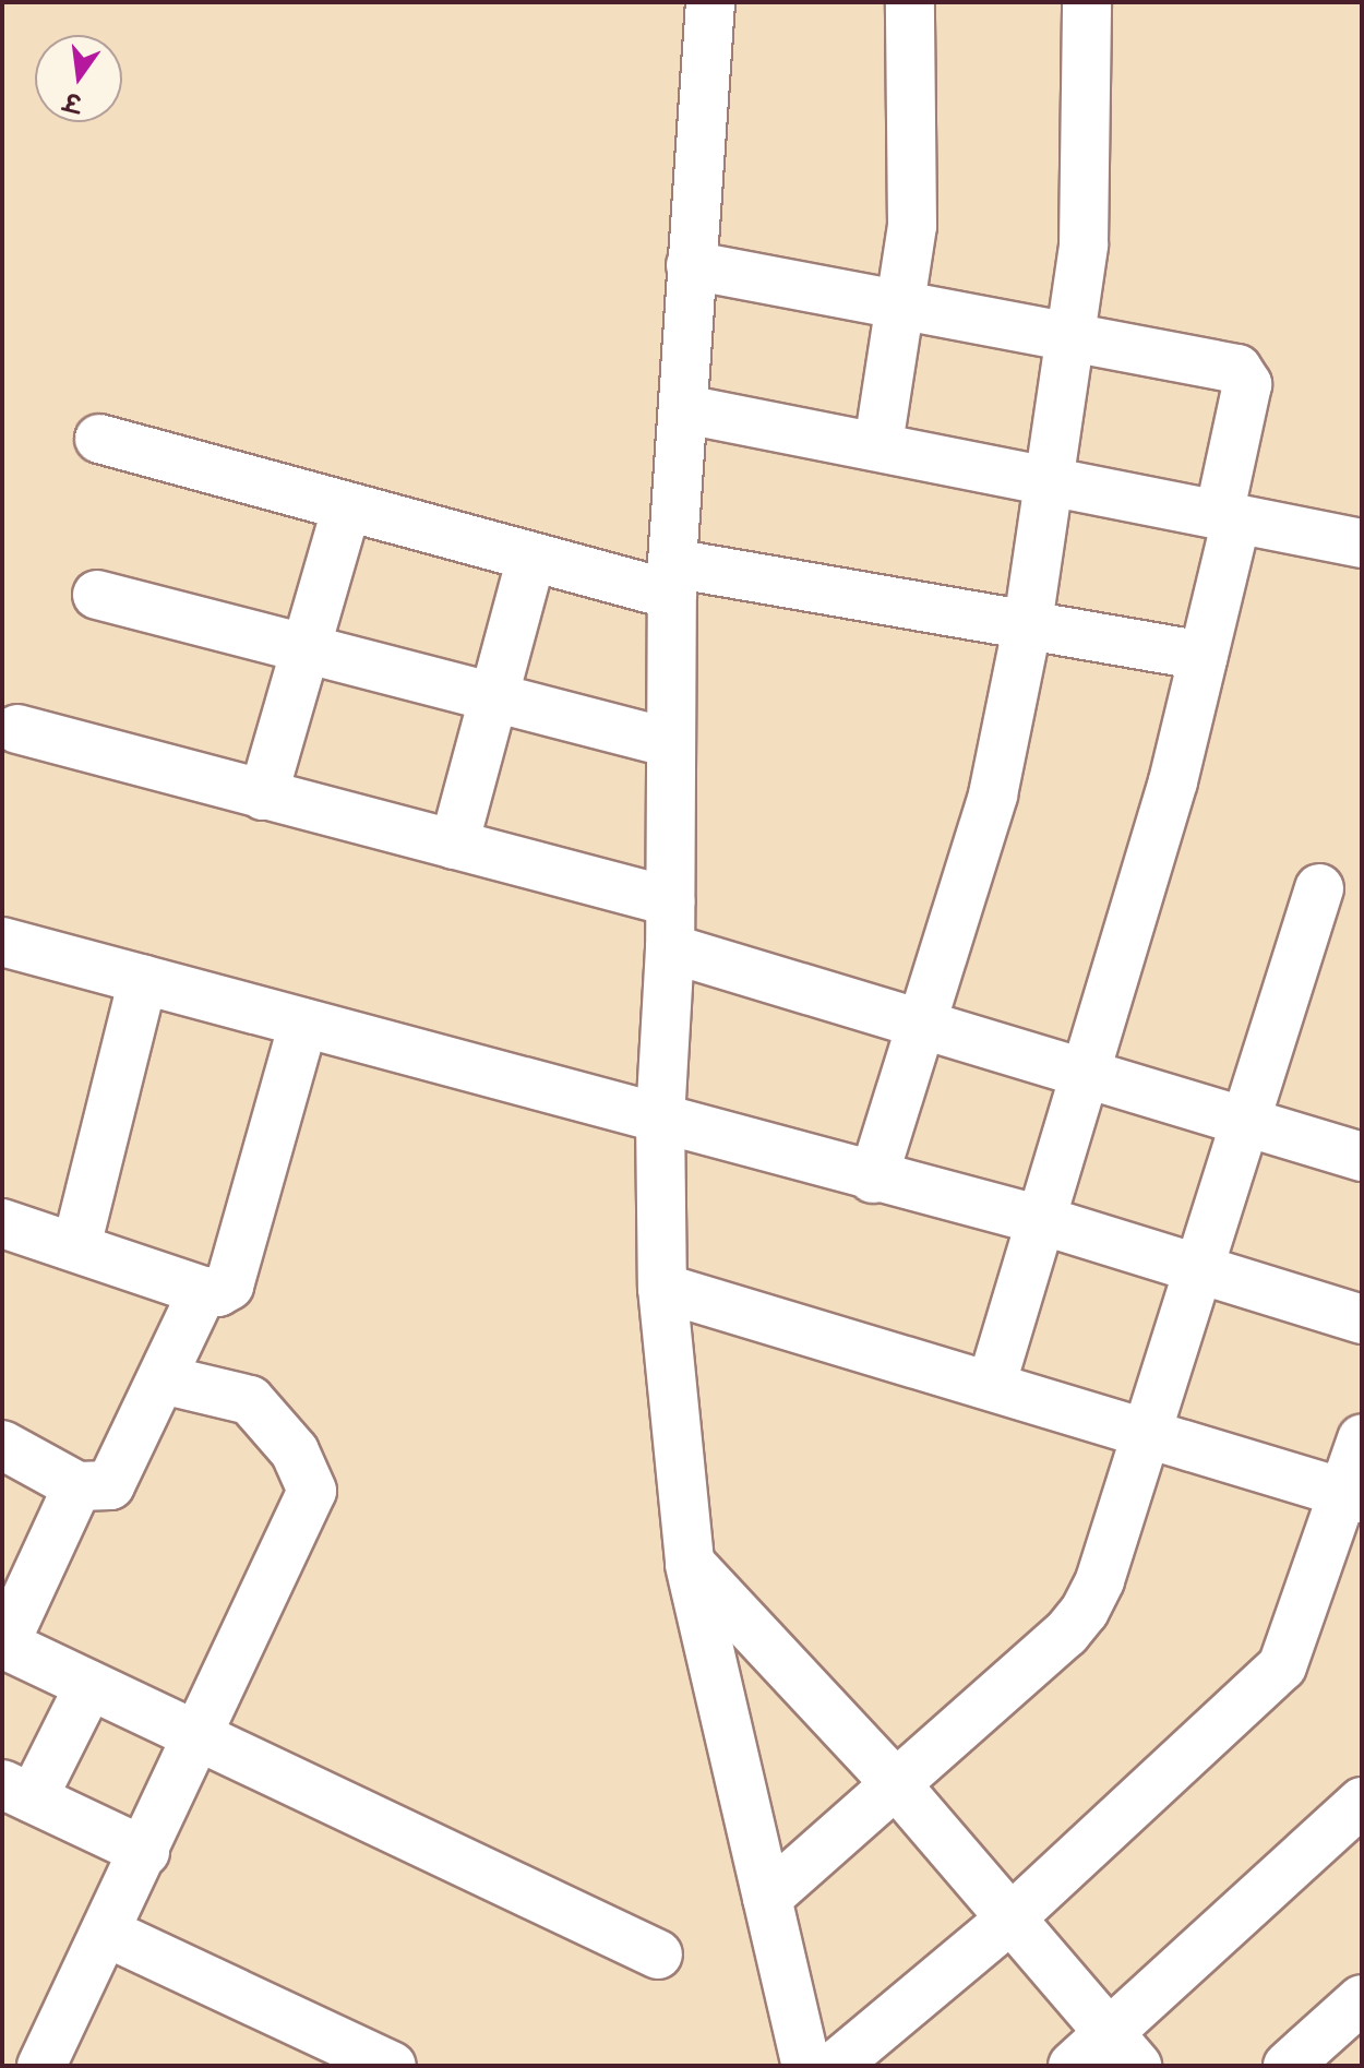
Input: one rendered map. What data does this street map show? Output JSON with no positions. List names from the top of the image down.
{
  "north": "bottom"
}
